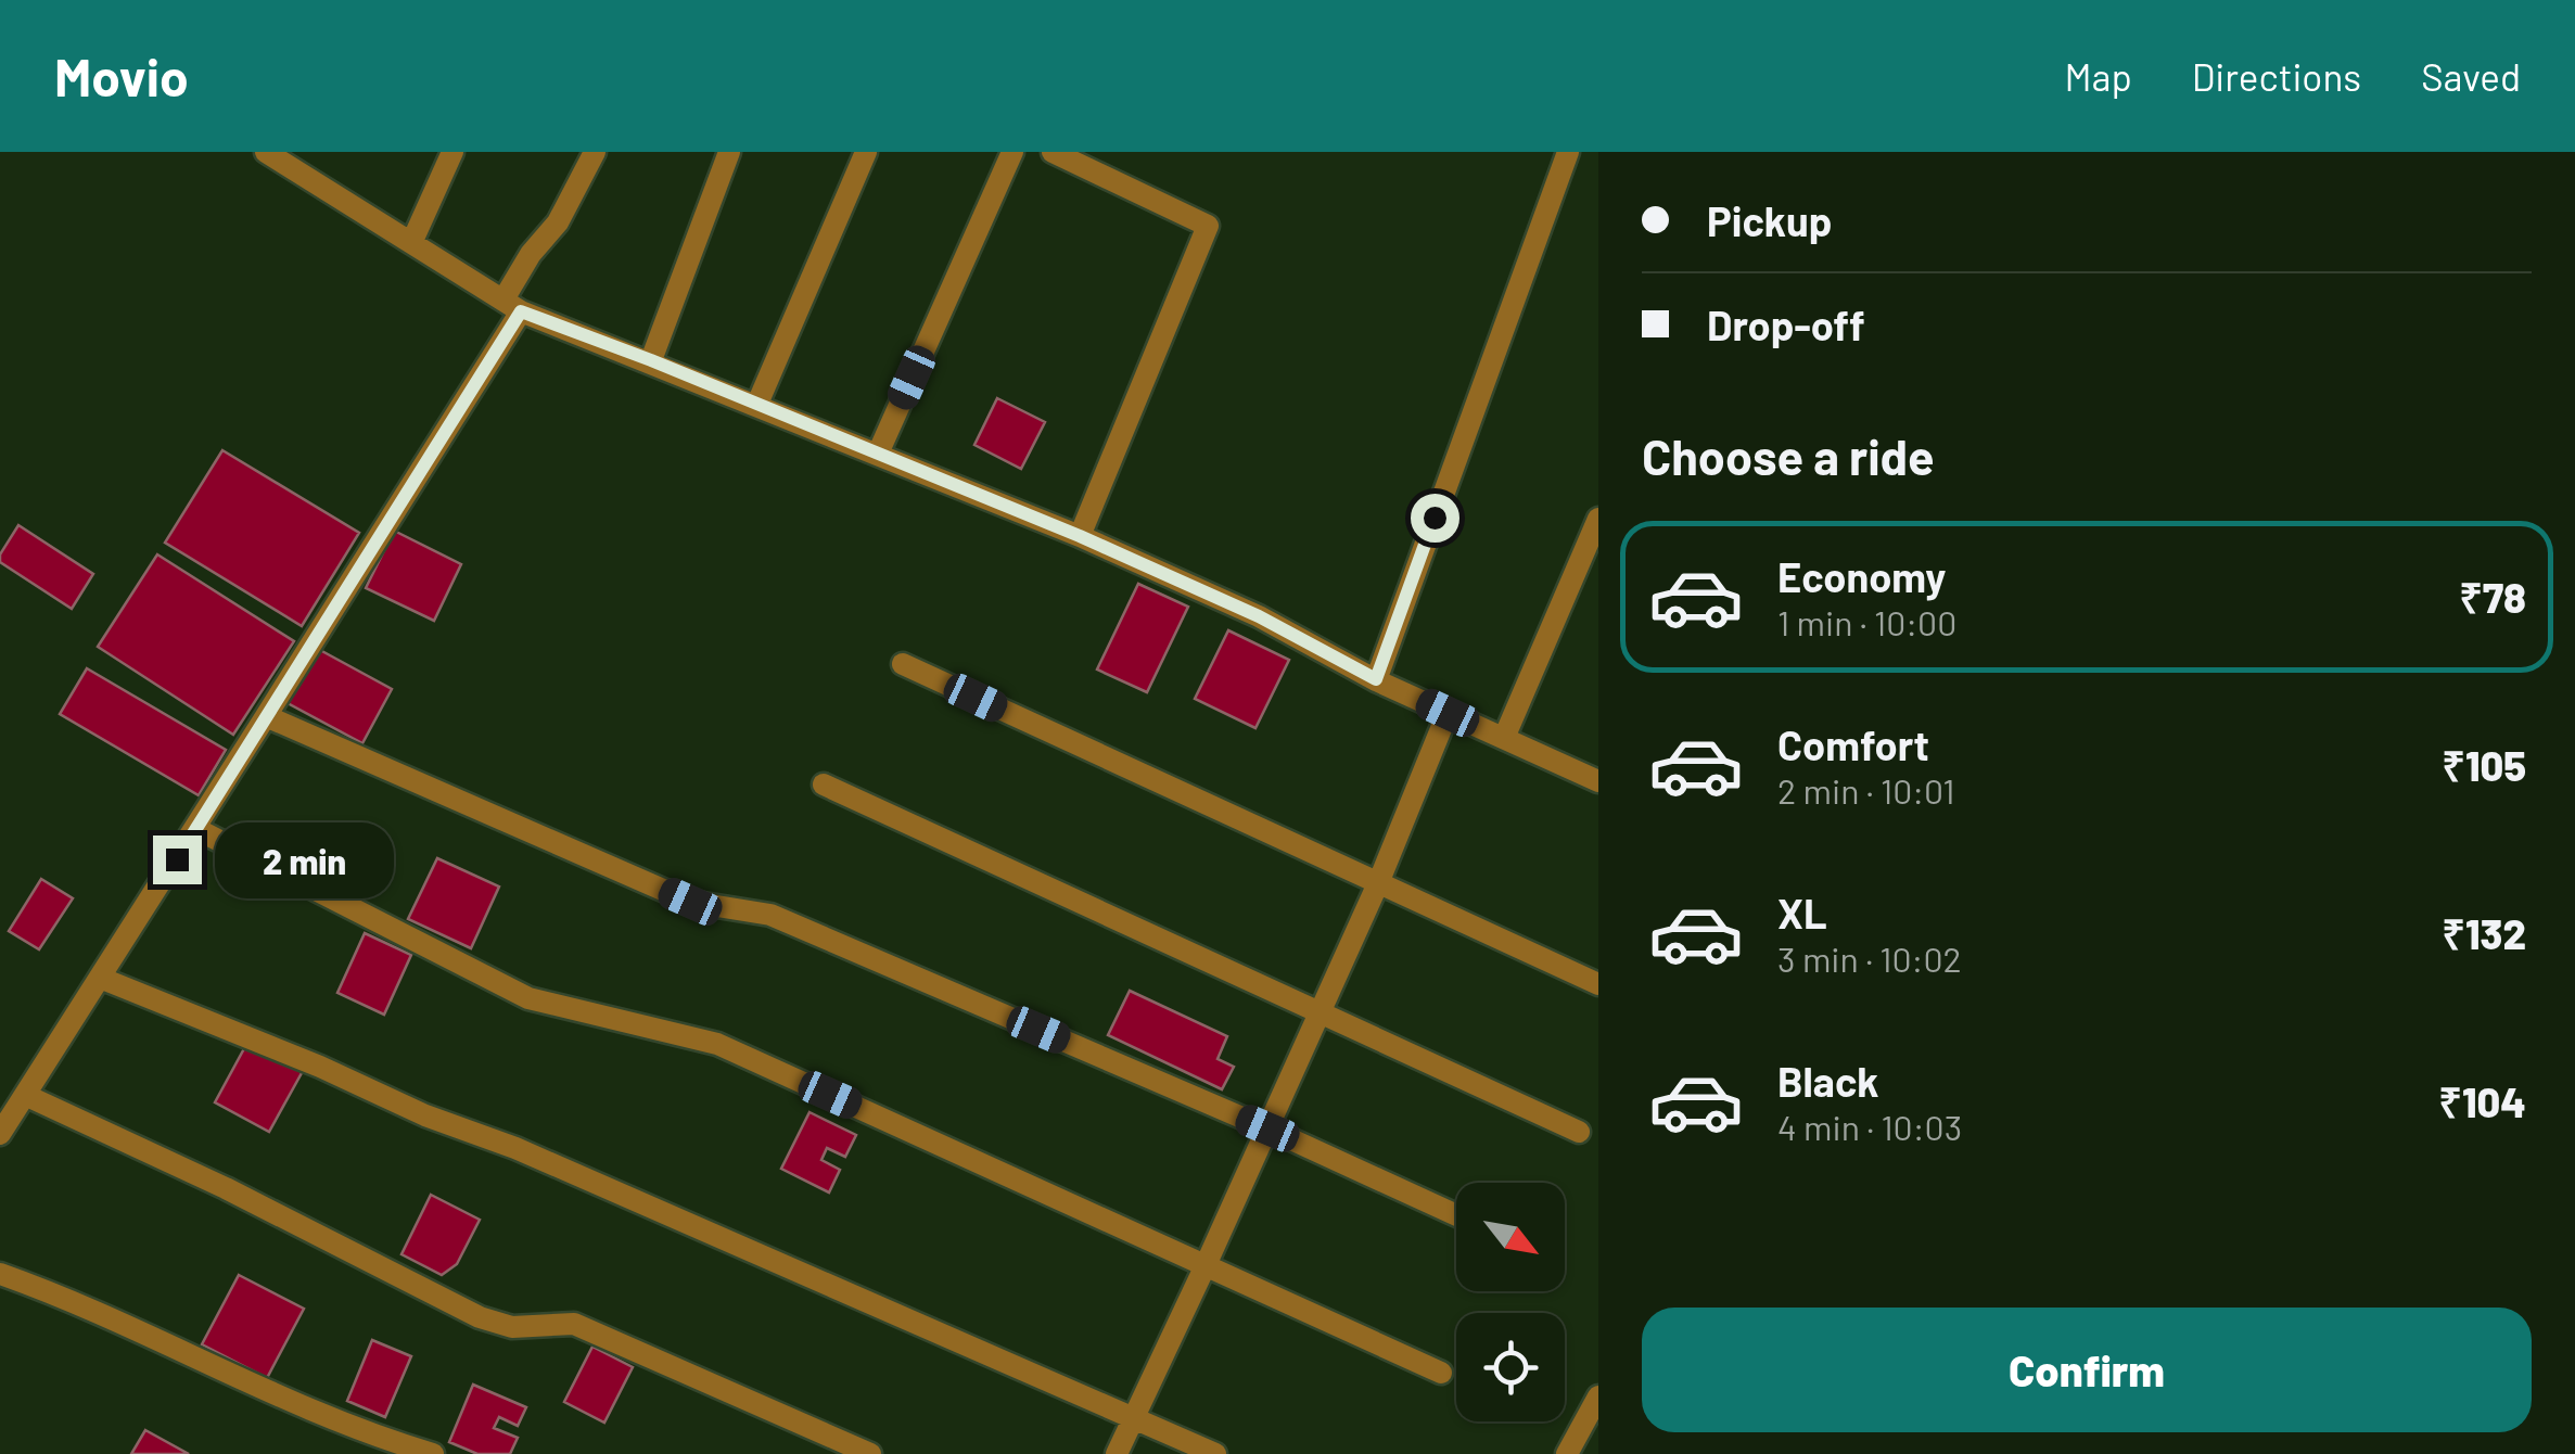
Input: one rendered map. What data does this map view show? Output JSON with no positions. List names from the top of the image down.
{
  "north": "bottom right",
  "page": {
    "header": "Movio",
    "nav": ["Map", "Directions", "Saved"],
    "banner": ["Pickup", "Drop-off"],
    "heading": "Choose a ride",
    "list": [
      {
        "name": "Economy",
        "note": "1 min · 10:00",
        "value": "₹78"
      },
      {
        "name": "Comfort",
        "note": "2 min · 10:01",
        "value": "₹105"
      },
      {
        "name": "XL",
        "note": "3 min · 10:02",
        "value": "₹132"
      },
      {
        "name": "Black",
        "note": "4 min · 10:03",
        "value": "₹104"
      }
    ],
    "bubble": "2 min",
    "buttons": "Confirm"
  }
}
